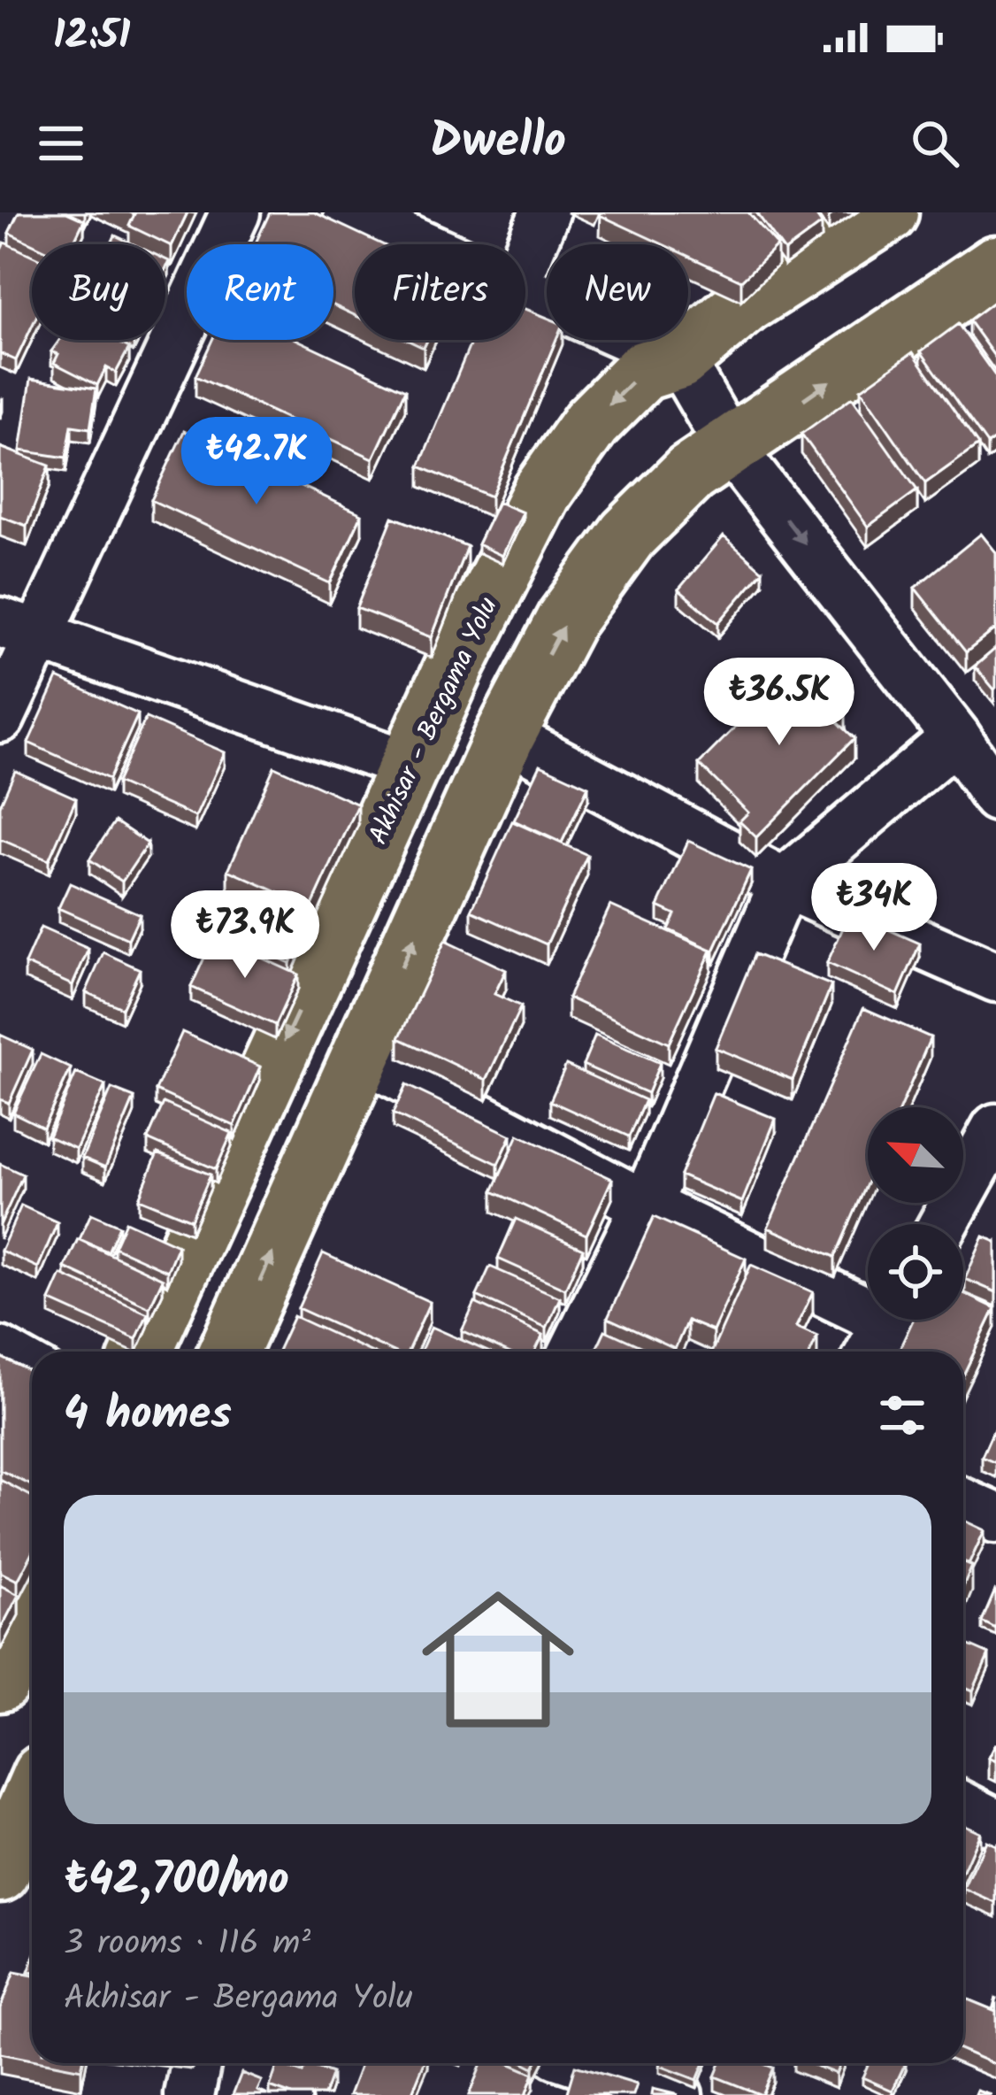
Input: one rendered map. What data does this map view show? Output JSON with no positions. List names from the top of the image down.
{
  "streets": {
    "main road": ["Akhisar - Bergama Yolu"]
  },
  "north": "top left",
  "page": {
    "status": "12:51",
    "header": "Dwello",
    "chip": [
      "Buy",
      "Rent",
      "Filters",
      "New"
    ],
    "price": [
      "₺42.7K",
      "₺36.5K",
      "₺34K",
      "₺73.9K"
    ],
    "heading": "4 homes",
    "list": [
      {
        "name": "₺42,700/mo",
        "note": "3 rooms · 116 m² · Akhisar - Bergama Yolu"
      }
    ]
  }
}
